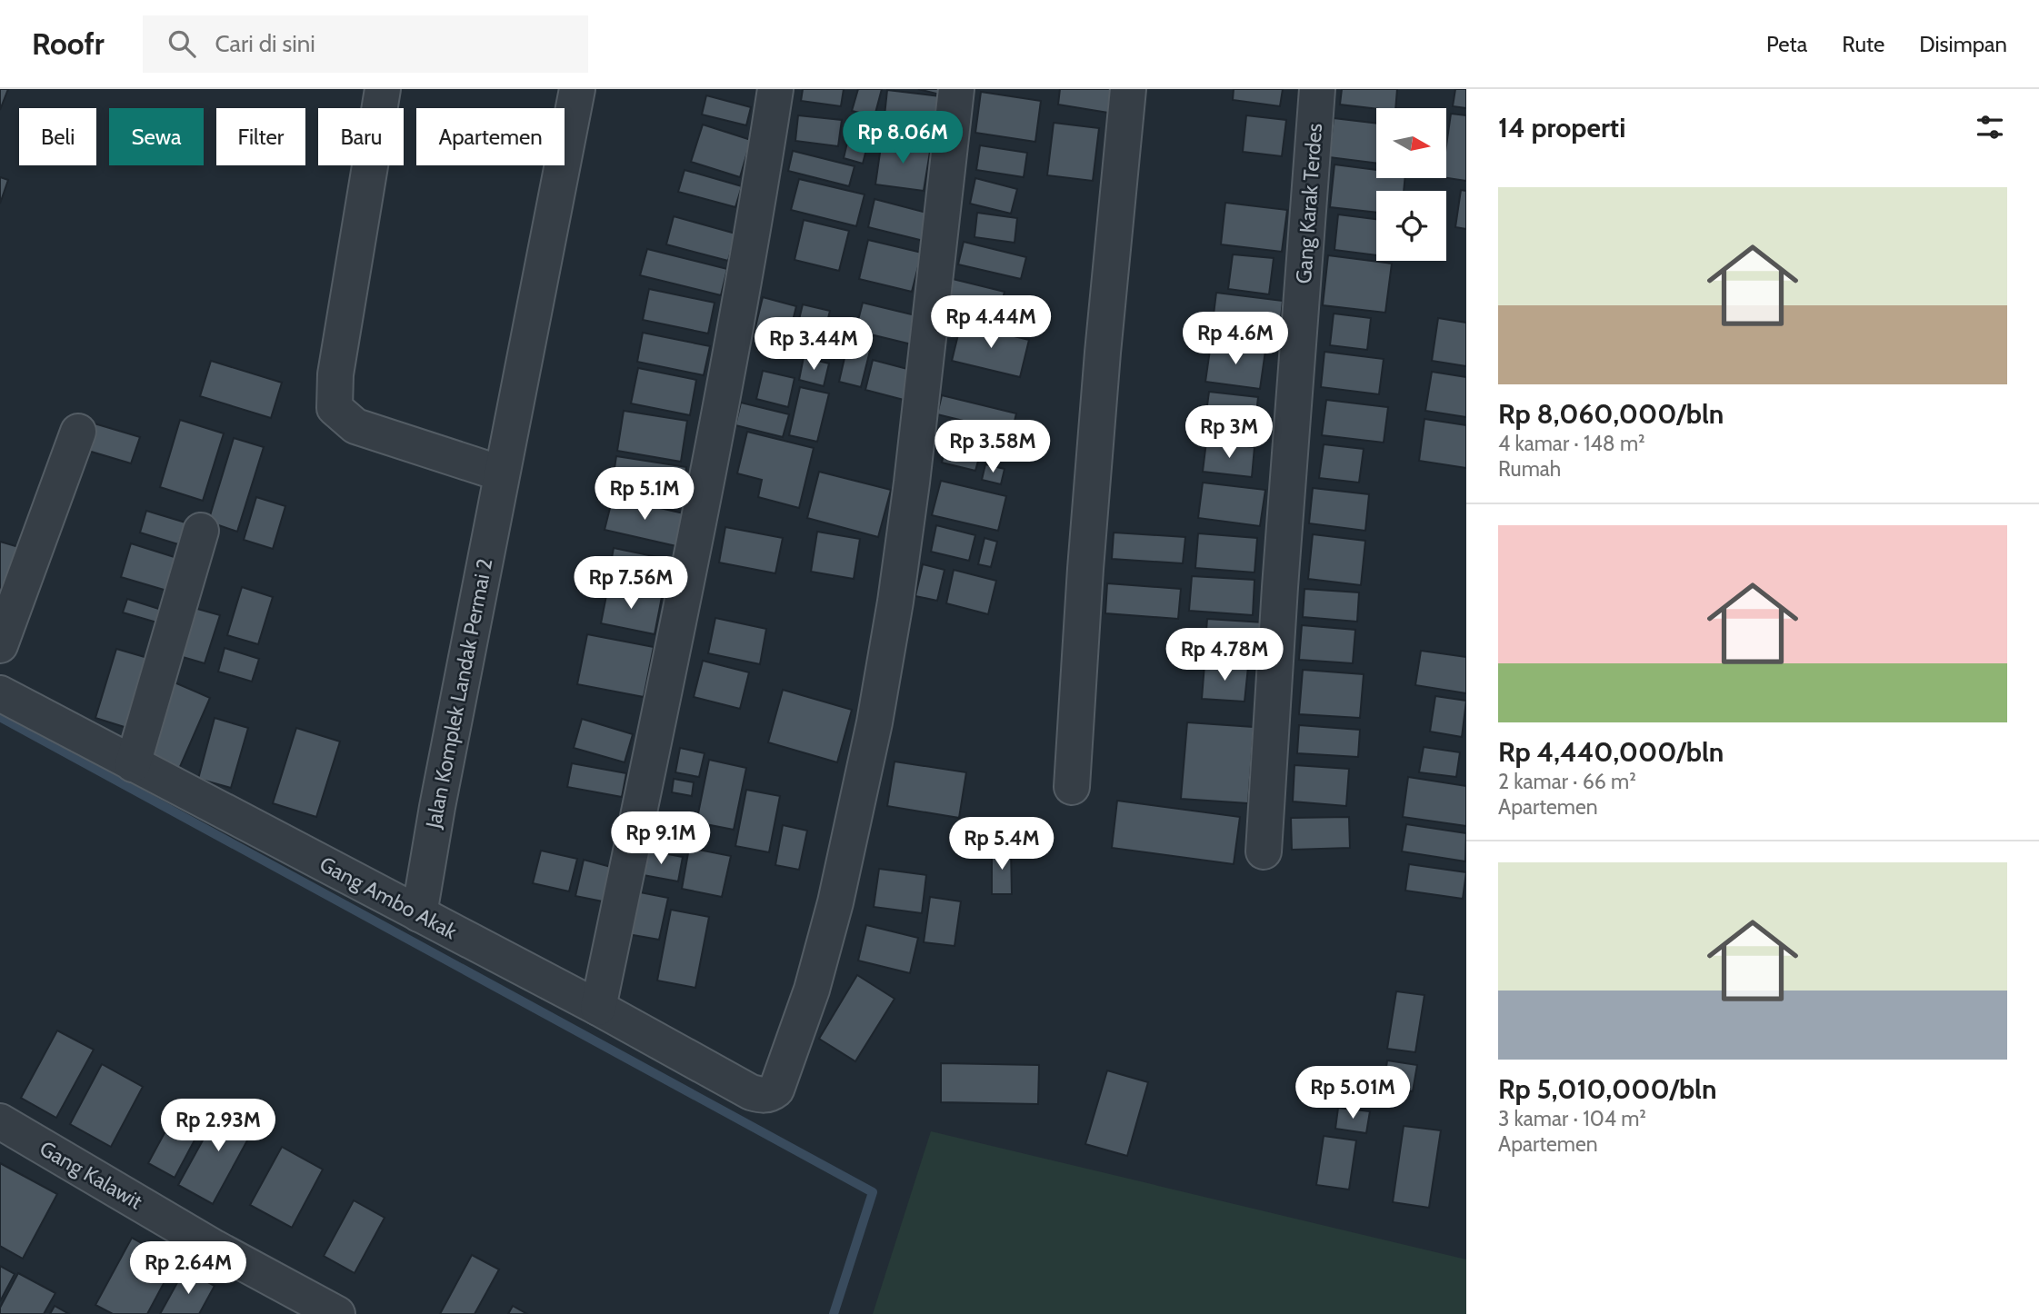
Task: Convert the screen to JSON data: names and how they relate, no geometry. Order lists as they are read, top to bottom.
{
  "streets": {
    "street": [
      "Gang Karak Terdes",
      "Jalan Komplek Landak Permai 2",
      "Gang Ambo Akak",
      "Gang Kalawit"
    ]
  },
  "crossings": [
    ["Jalan Komplek Landak Permai 2", "Gang Ambo Akak"]
  ],
  "north": "right",
  "page": {
    "header": "Roofr",
    "search": "Cari di sini",
    "nav": ["Peta", "Rute", "Disimpan"],
    "heading": "14 properti",
    "chip": [
      "Beli",
      "Sewa",
      "Filter",
      "Baru",
      "Apartemen"
    ],
    "price": [
      "Rp 8.06M",
      "Rp 4.44M",
      "Rp 4.6M",
      "Rp 3.44M",
      "Rp 3M",
      "Rp 3.58M",
      "Rp 5.1M",
      "Rp 7.56M",
      "Rp 4.78M",
      "Rp 9.1M",
      "Rp 5.4M",
      "Rp 5.01M",
      "Rp 2.93M",
      "Rp 2.64M"
    ],
    "list": [
      {
        "name": "Rp 8,060,000/bln",
        "note": "4 kamar · 148 m² · Rumah"
      },
      {
        "name": "Rp 4,440,000/bln",
        "note": "2 kamar · 66 m² · Apartemen"
      },
      {
        "name": "Rp 5,010,000/bln",
        "note": "3 kamar · 104 m² · Apartemen"
      }
    ]
  }
}
